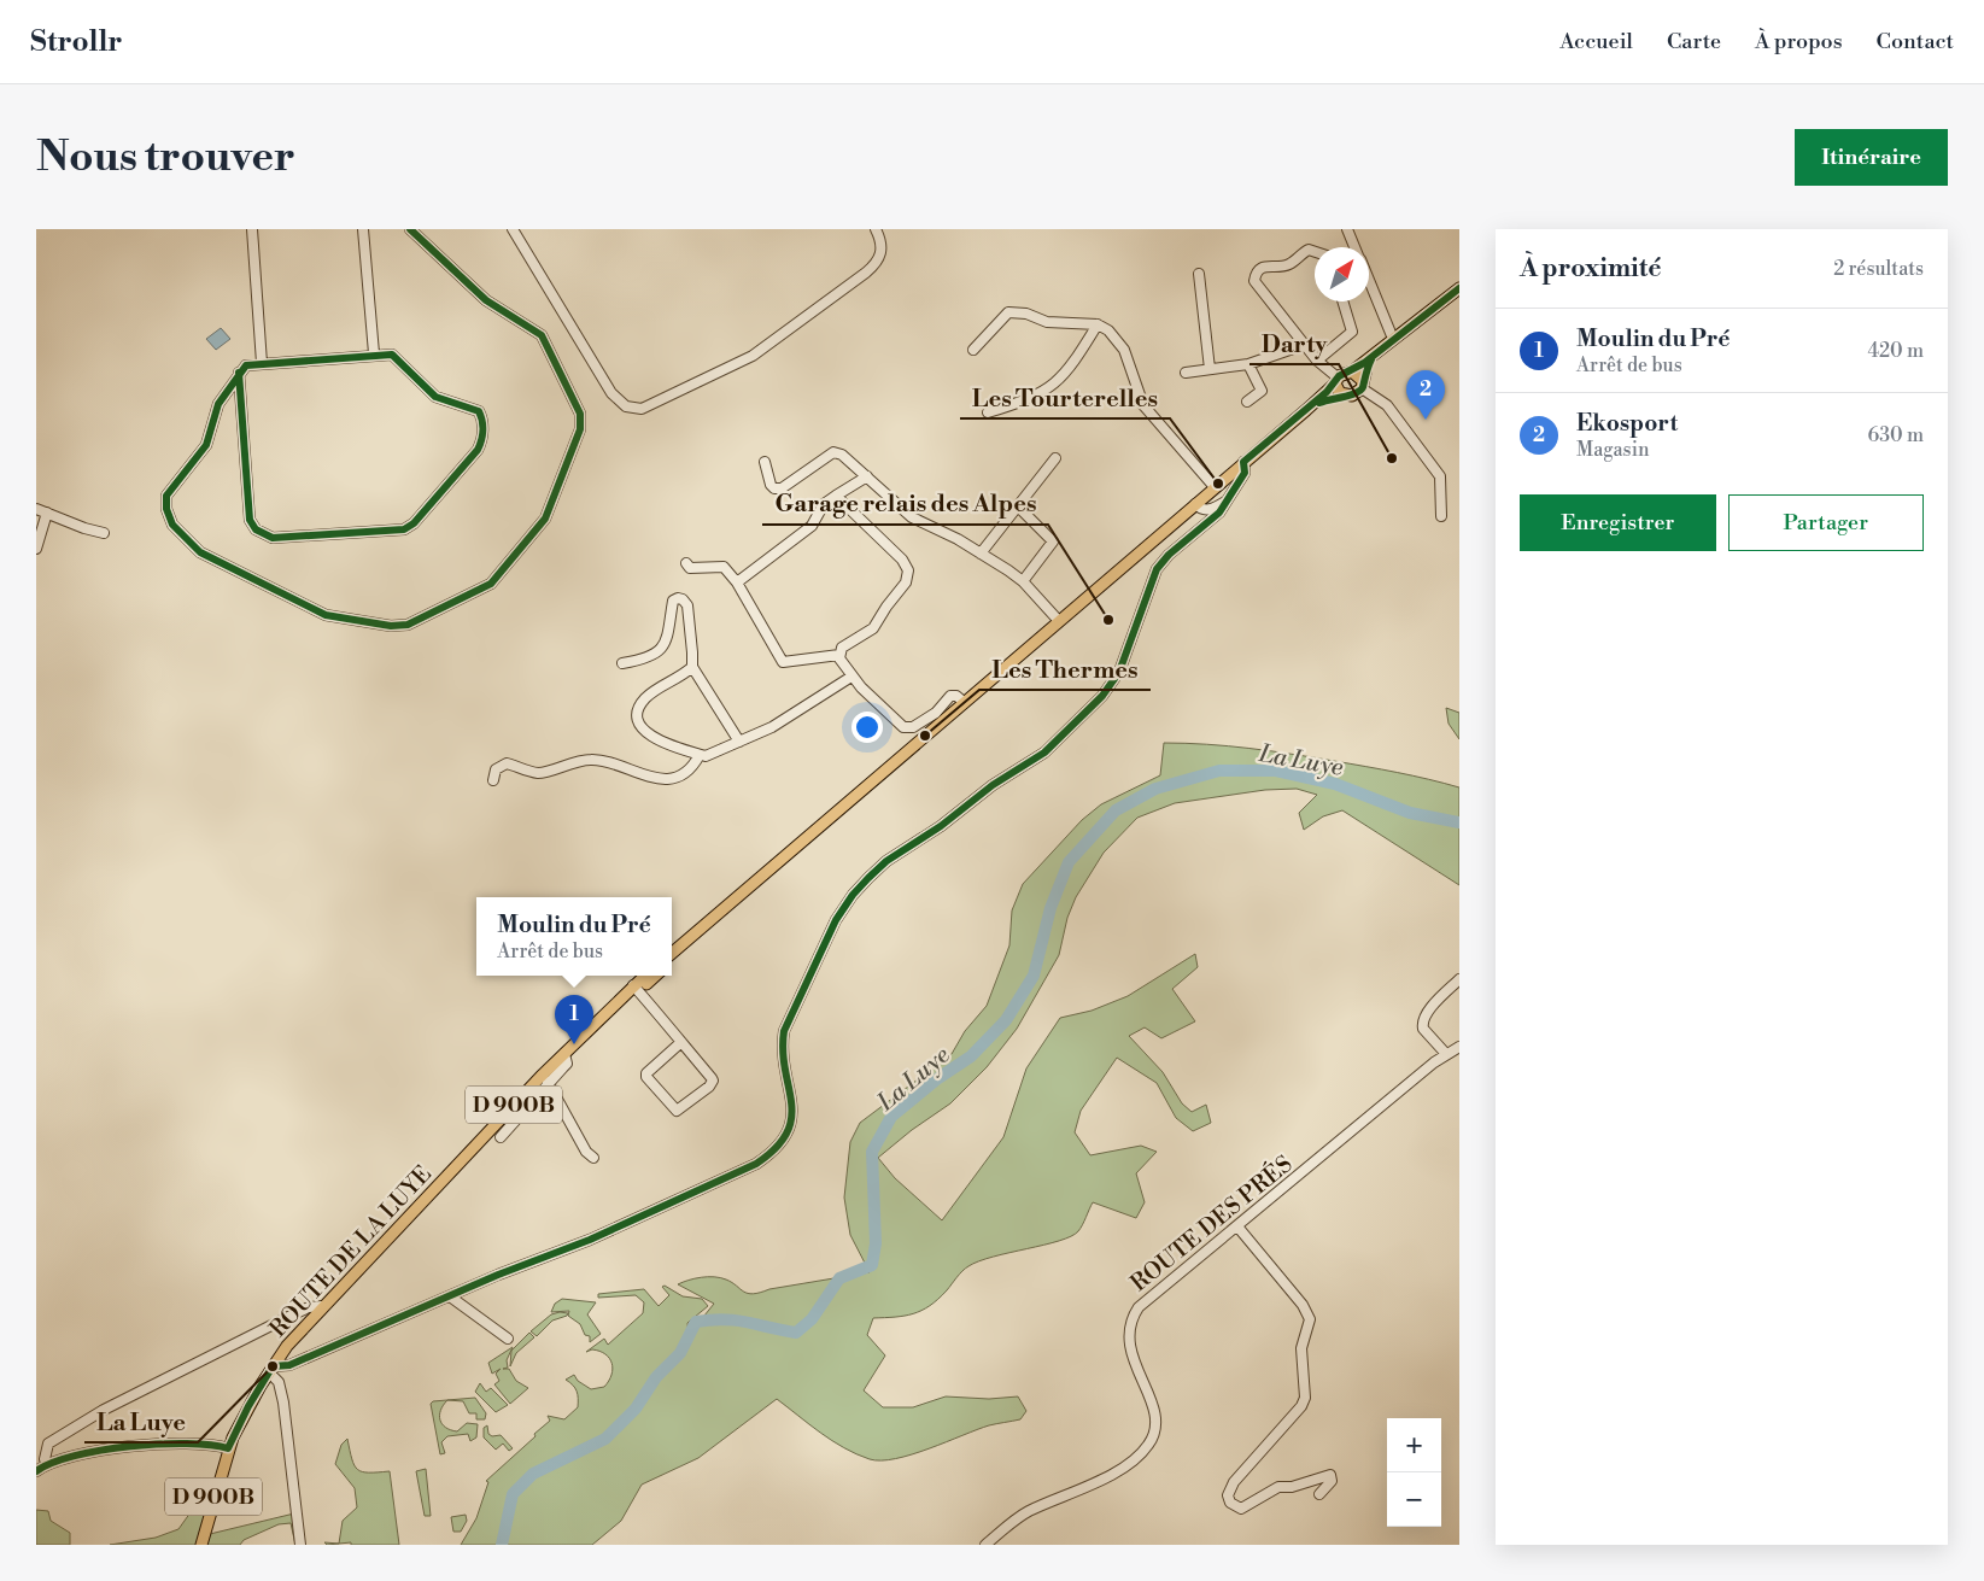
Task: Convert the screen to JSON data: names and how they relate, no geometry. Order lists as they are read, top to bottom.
{
  "streets": {
    "main road": ["D 900B", "ROUTE DE LA LUYE"],
    "street": ["ROUTE DES PRÉS"]
  },
  "water": ["La Luye"],
  "places": [
    "Darty",
    "Les Tourterelles",
    "Garage relais des Alpes",
    "Les Thermes",
    "La Luye"
  ],
  "north": "top right",
  "page": {
    "header": "Strollr",
    "nav": [
      "Accueil",
      "Carte",
      "À propos",
      "Contact"
    ],
    "buttons": [
      "Itinéraire",
      ["Enregistrer", "Partager"]
    ],
    "title": "Nous trouver",
    "heading": ["À proximité", "2 résultats"],
    "list": [
      {
        "mark": "1",
        "name": "Moulin du Pré",
        "note": "Arrêt de bus",
        "value": "420 m"
      },
      {
        "mark": "2",
        "name": "Ekosport",
        "note": "Magasin",
        "value": "630 m"
      }
    ],
    "pins": ["2", "1"],
    "popup": ["Moulin du Pré", "Arrêt de bus"],
    "map_buttons": ["+", "−"]
  }
}
